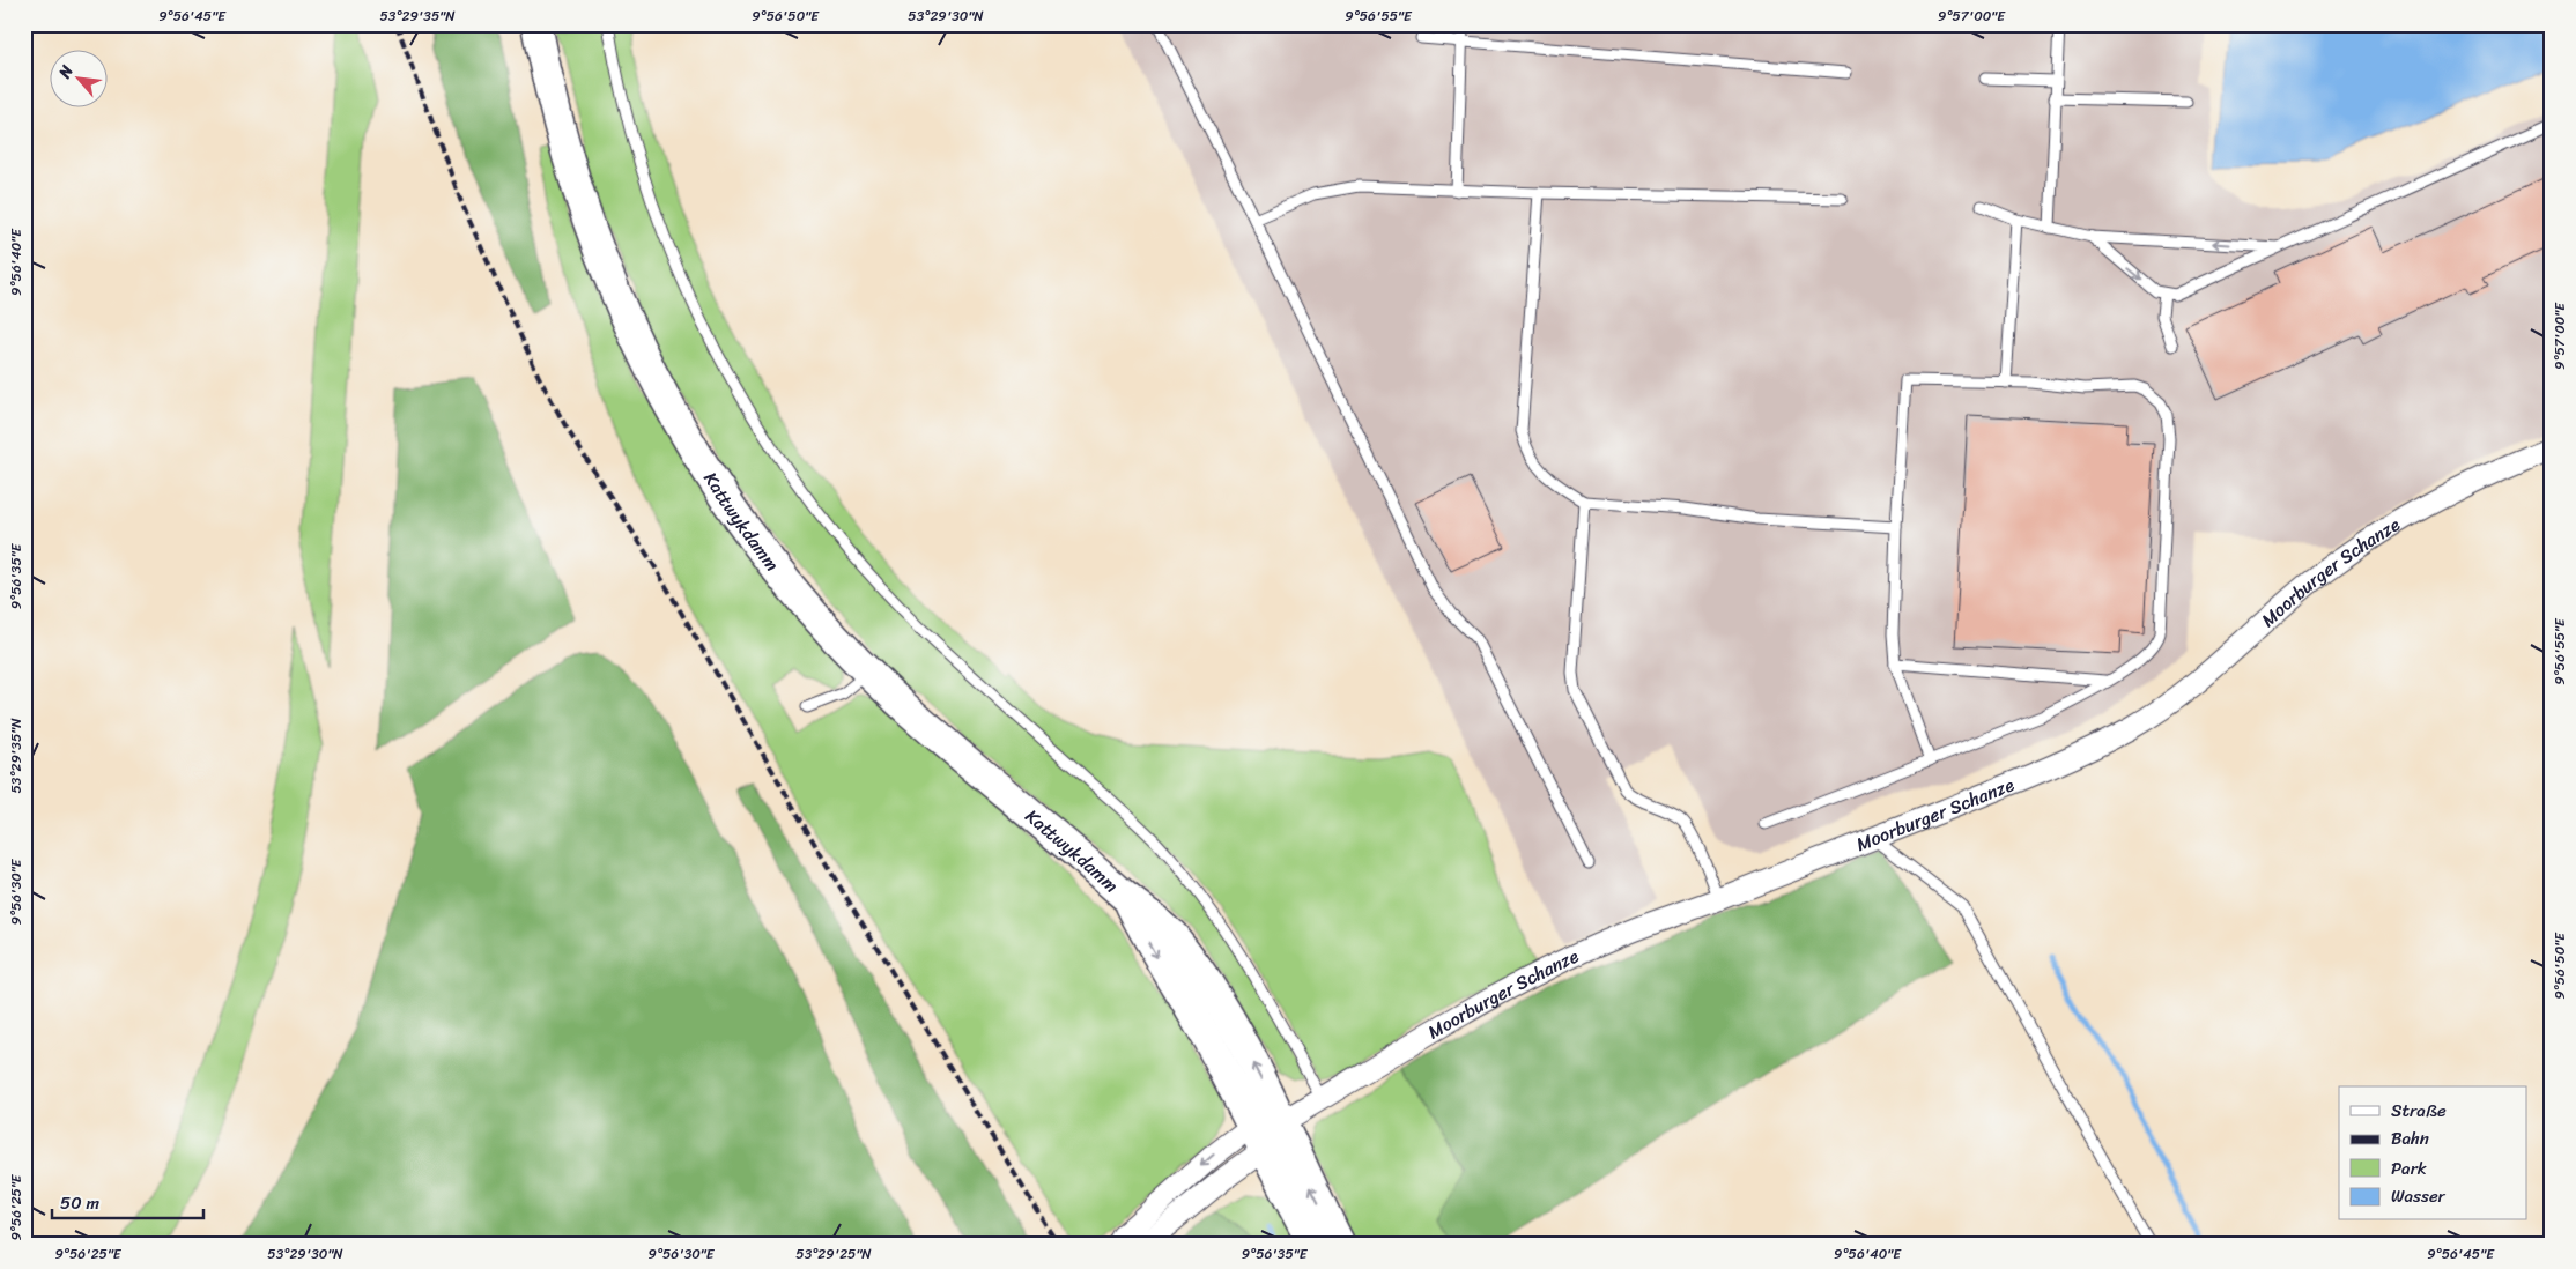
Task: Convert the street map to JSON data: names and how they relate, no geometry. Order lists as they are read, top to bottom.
{
  "streets": {
    "main road": ["Kattwykdamm"],
    "street": ["Moorburger Schanze"]
  },
  "crossings": [
    ["Kattwykdamm", "Moorburger Schanze"]
  ],
  "legend": [
    "Straße",
    "Bahn",
    "Park",
    "Wasser"
  ],
  "scale_bar": "50 m",
  "north": "top left",
  "coordinates": [
    "9°56'45\"E",
    "53°29'35\"N",
    "9°56'50\"E",
    "53°29'30\"N",
    "9°56'55\"E",
    "9°57'00\"E",
    "9°56'40\"E",
    "9°56'35\"E",
    "9°56'30\"E",
    "9°56'25\"E",
    "53°29'25\"N"
  ]
}
